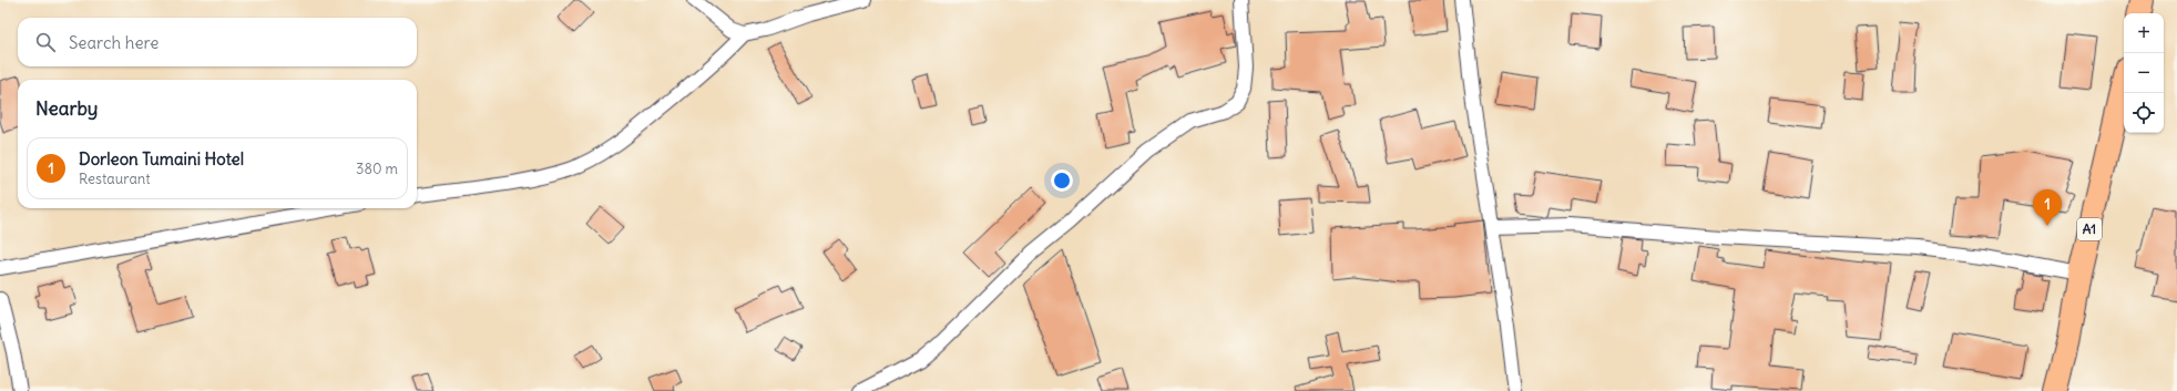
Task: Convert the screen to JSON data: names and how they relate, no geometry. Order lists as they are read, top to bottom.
{
  "streets": {
    "highway": ["A1"]
  },
  "page": {
    "map_buttons": ["+", "−"],
    "search": "Search here",
    "heading": "Nearby",
    "list": [
      {
        "mark": "1",
        "name": "Dorleon Tumaini Hotel",
        "note": "Restaurant",
        "value": "380 m"
      }
    ],
    "pins": "1"
  }
}
